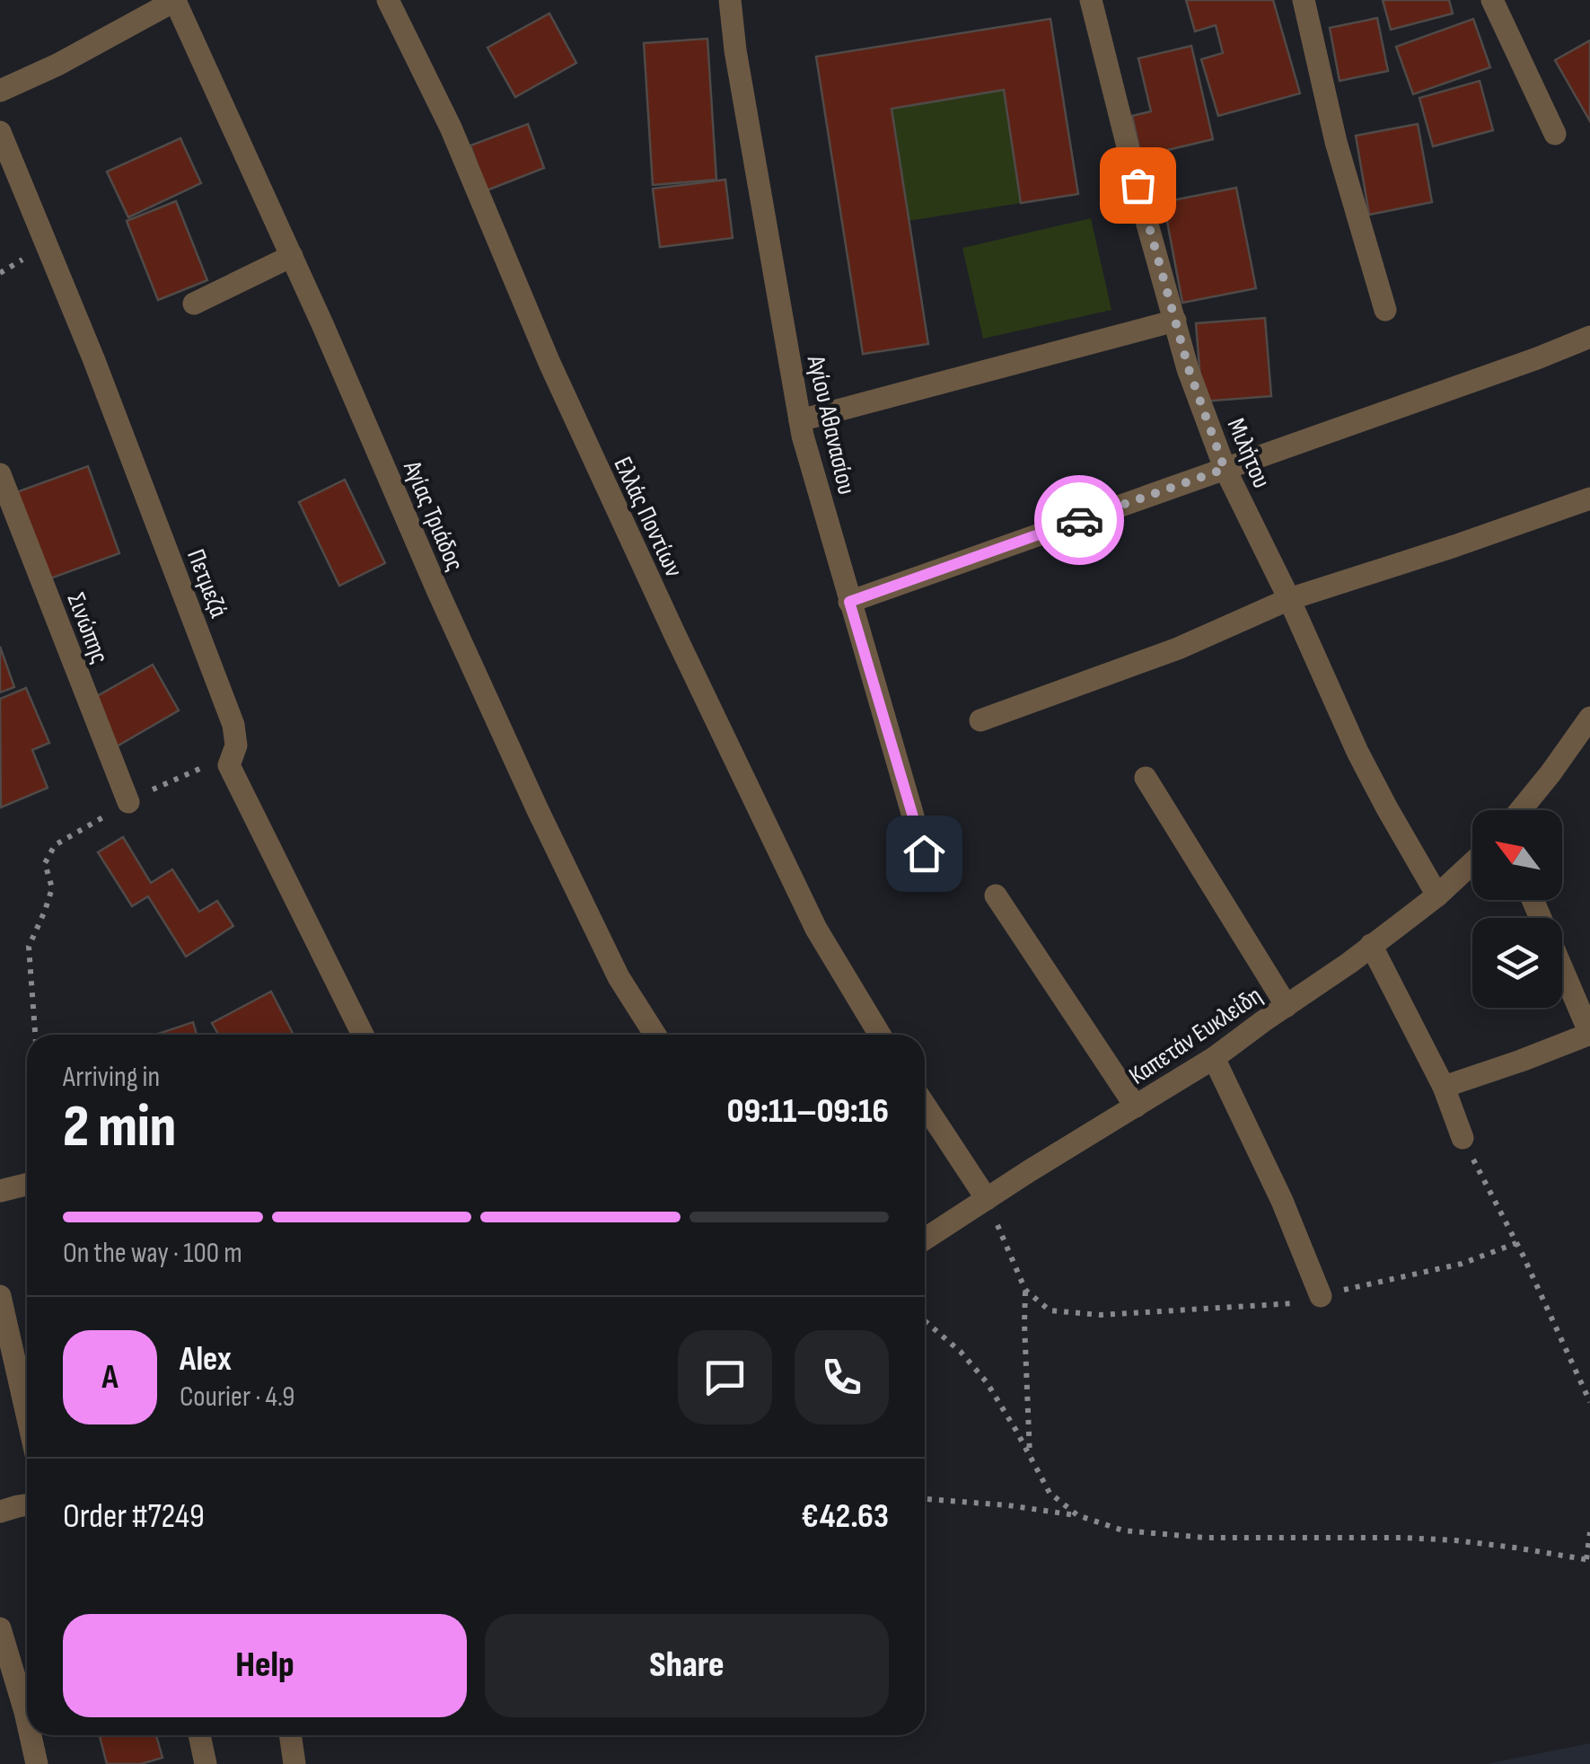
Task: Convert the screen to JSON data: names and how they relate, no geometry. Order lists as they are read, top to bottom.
{
  "streets": {
    "street": [
      "Αγίου Αθανασίου",
      "Μιλήτου",
      "Αγίας Τριάδος",
      "Ελλάς Ποντίων",
      "Πετμεζά",
      "Σινώπης",
      "Καπετάν Ευκλείδη"
    ]
  },
  "crossings": [
    ["Μιλήτου", "Καπετάν Ευκλείδη"]
  ],
  "north": "top left",
  "page": {
    "heading": ["2 min", "Arriving in", "09:11–09:16"],
    "panel": [
      "Alex",
      "Courier · 4.9",
      "Order #7249",
      "€42.63"
    ],
    "bar": "On the way · 100 m",
    "round": "A",
    "buttons": ["Help", "Share"]
  }
}
